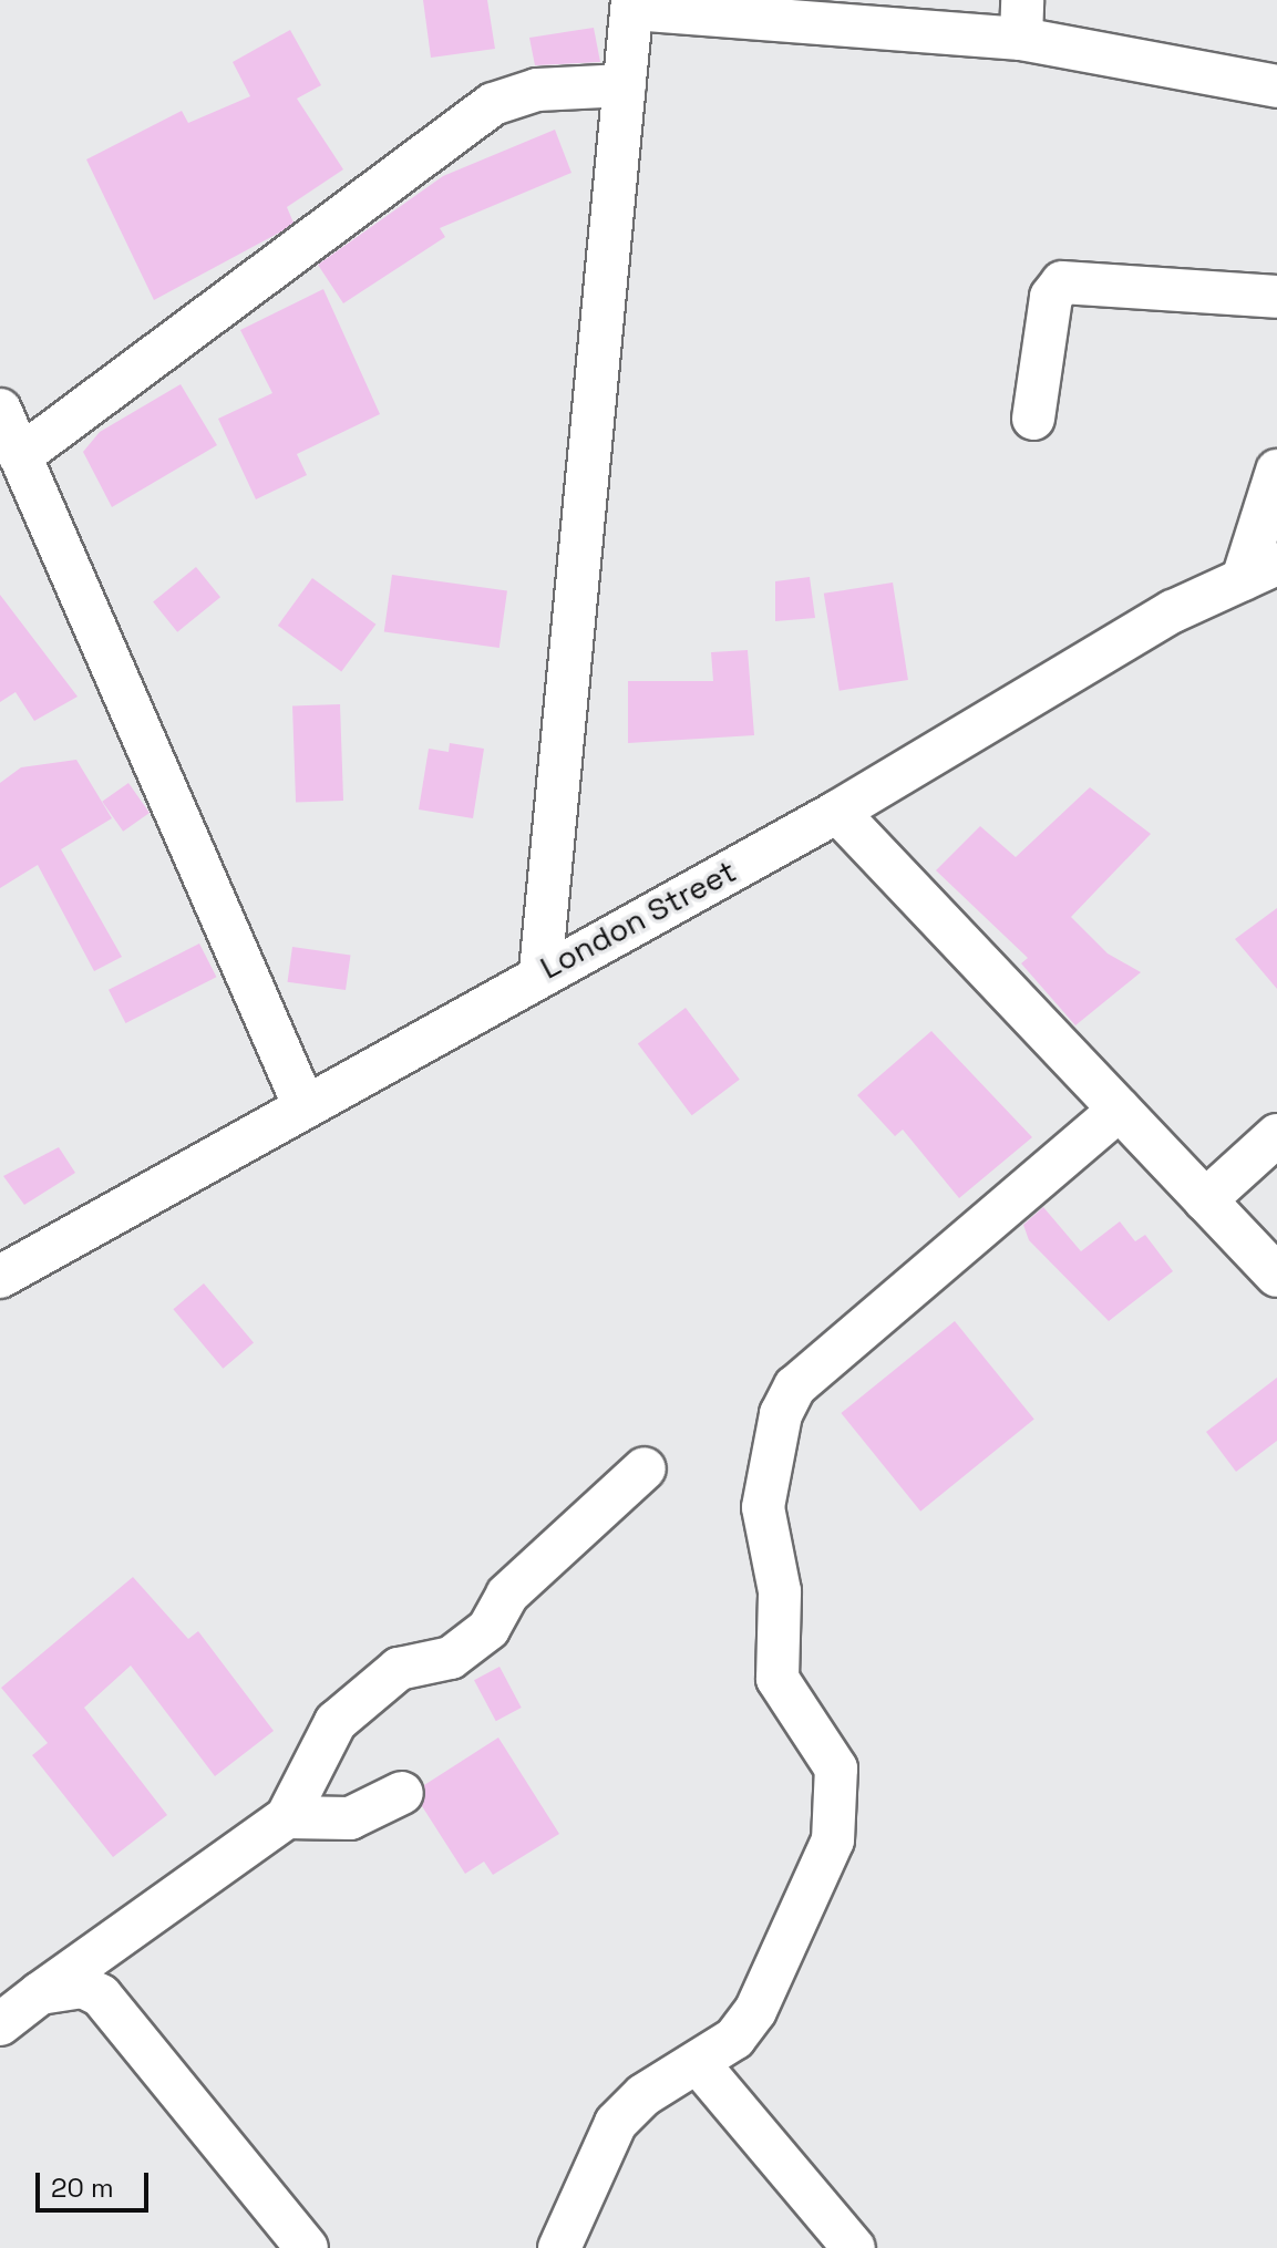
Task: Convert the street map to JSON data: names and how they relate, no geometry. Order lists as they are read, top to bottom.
{
  "streets": {
    "street": ["London Street"]
  },
  "scale_bar": "20 m"
}
